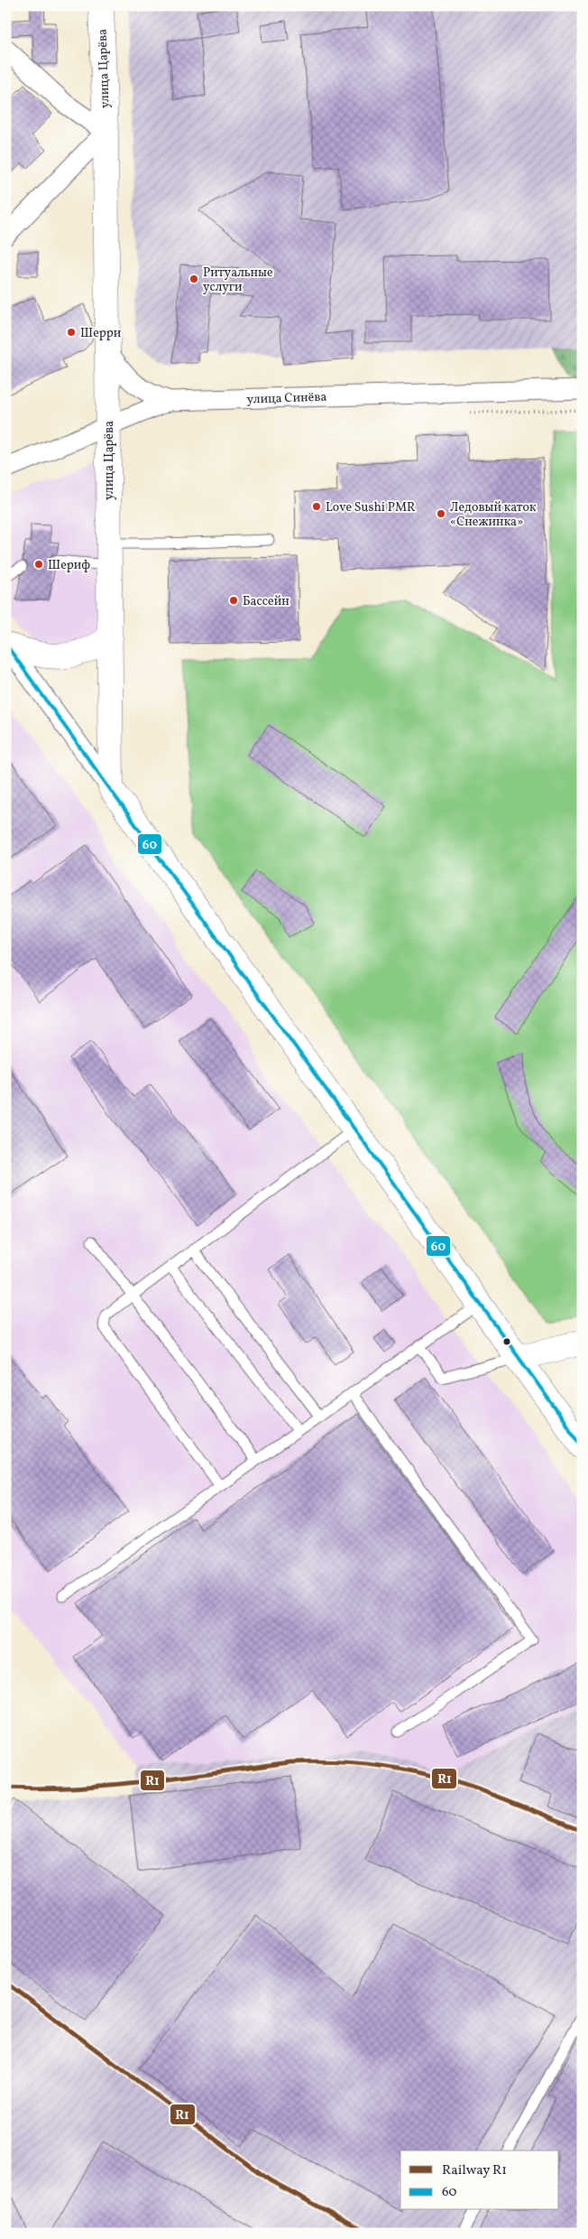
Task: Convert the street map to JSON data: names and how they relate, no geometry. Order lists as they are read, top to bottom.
{
  "streets": {
    "main road": ["улица Царёва"],
    "street": ["улица Синёва"]
  },
  "crossings": [
    ["улица Царёва", "улица Синёва"]
  ],
  "places": [
    "Ритуальные услуги",
    "Шерри",
    "Love Sushi PMR",
    "Ледовый каток «Снежинка»",
    "Шериф",
    "Бассейн"
  ],
  "lines": ["transit line 60", "rail line R1"],
  "legend": ["Railway R1", "60"]
}
